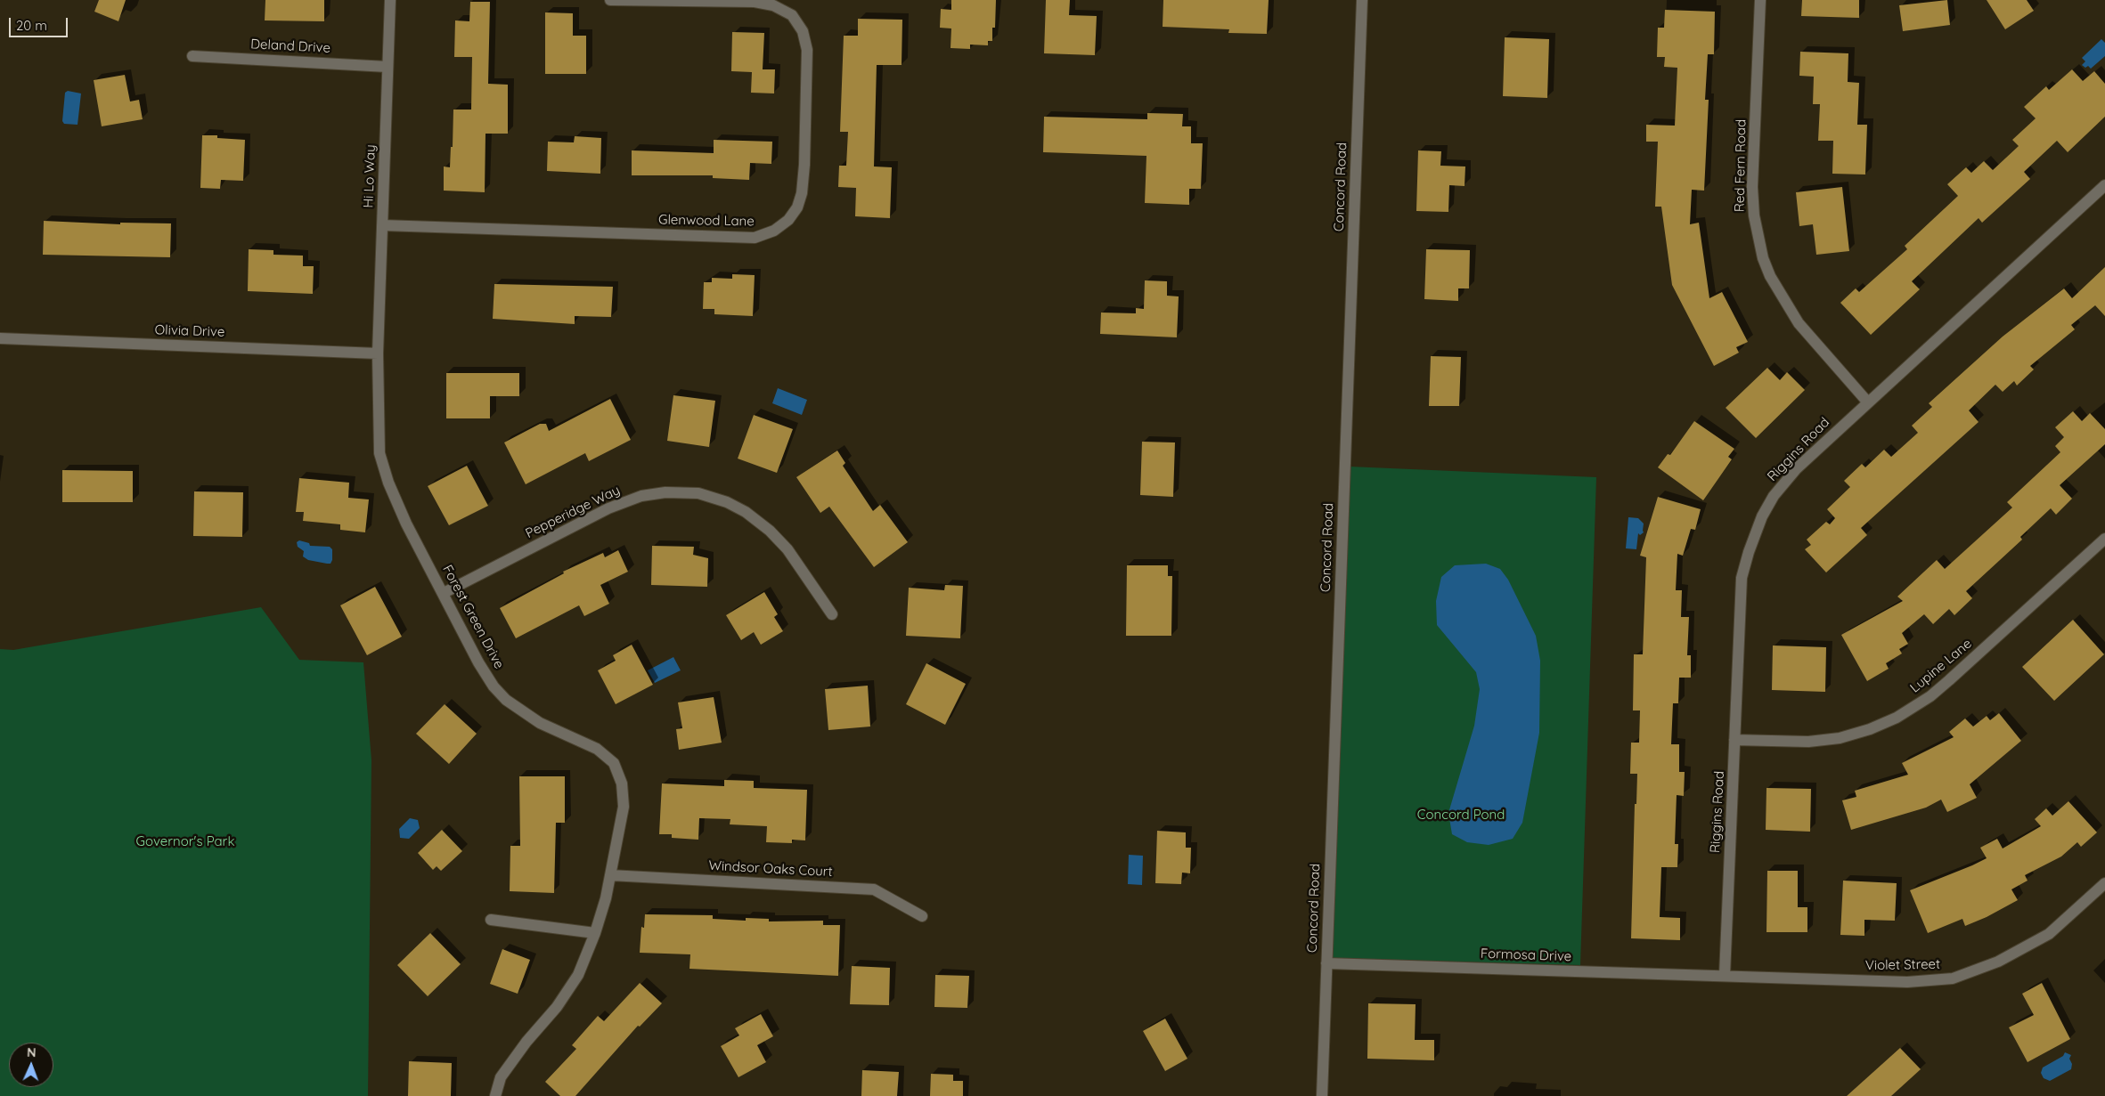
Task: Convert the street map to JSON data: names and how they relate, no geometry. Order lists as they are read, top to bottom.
{
  "streets": {
    "street": [
      "Deland Drive",
      "Red Fern Road",
      "Hi Lo Way",
      "Concord Road",
      "Glenwood Lane",
      "Olivia Drive",
      "Riggins Road",
      "Pepperidge Way",
      "Forest Green Drive",
      "Lupine Lane",
      "Windsor Oaks Court",
      "Formosa Drive",
      "Violet Street"
    ]
  },
  "crossings": [
    ["Deland Drive", "Hi Lo Way"],
    ["Red Fern Road", "Riggins Road"],
    ["Hi Lo Way", "Glenwood Lane"],
    ["Hi Lo Way", "Olivia Drive"],
    ["Hi Lo Way", "Forest Green Drive"],
    ["Concord Road", "Formosa Drive"],
    ["Olivia Drive", "Forest Green Drive"],
    ["Riggins Road", "Lupine Lane"],
    ["Riggins Road", "Formosa Drive"],
    ["Riggins Road", "Violet Street"],
    ["Pepperidge Way", "Forest Green Drive"],
    ["Forest Green Drive", "Windsor Oaks Court"],
    ["Formosa Drive", "Violet Street"]
  ],
  "parks": ["Concord Pond", "Governor's Park"],
  "scale_bar": "20 m",
  "north": "top"
}
